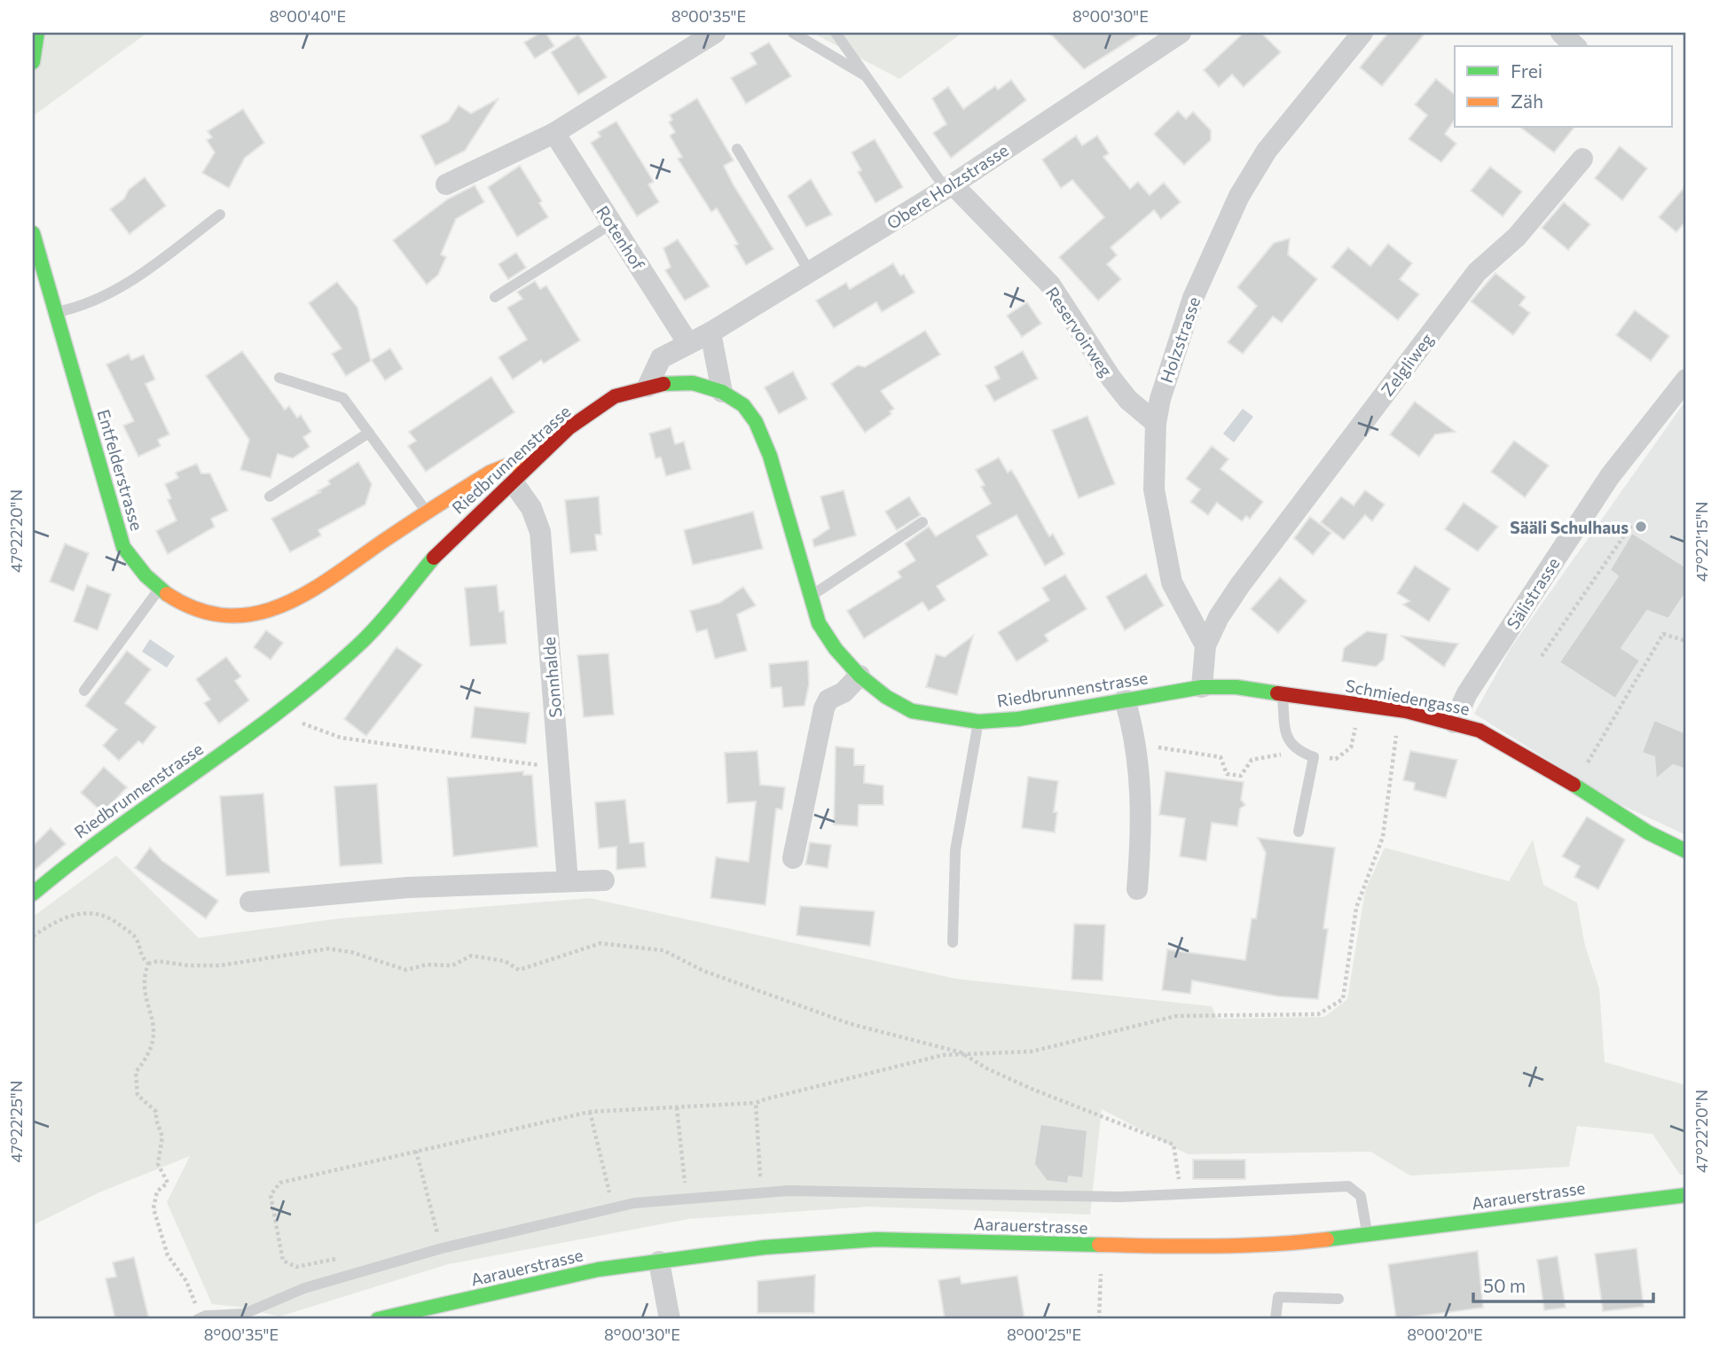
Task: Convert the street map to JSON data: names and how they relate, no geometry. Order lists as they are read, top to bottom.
{
  "streets": {
    "street": [
      "Obere Holzstrasse",
      "Rotenhof",
      "Reservoirweg",
      "Holzstrasse",
      "Zelgliweg",
      "Riedbrunnenstrasse",
      "Entfelderstrasse",
      "Sälistrasse",
      "Sonnhalde",
      "Schmiedengasse",
      "Aarauerstrasse"
    ]
  },
  "crossings": [
    ["Obere Holzstrasse", "Rotenhof"],
    ["Obere Holzstrasse", "Reservoirweg"],
    ["Obere Holzstrasse", "Riedbrunnenstrasse"],
    ["Reservoirweg", "Holzstrasse"],
    ["Holzstrasse", "Zelgliweg"],
    ["Riedbrunnenstrasse", "Entfelderstrasse"],
    ["Riedbrunnenstrasse", "Sonnhalde"],
    ["Riedbrunnenstrasse", "Schmiedengasse"],
    ["Entfelderstrasse", "Sonnhalde"],
    ["Sälistrasse", "Schmiedengasse"]
  ],
  "places": ["Sääli Schulhaus"],
  "legend": ["Frei", "Zäh"],
  "scale_bar": "50 m",
  "coordinates": [
    "8°00'40\"E",
    "8°00'35\"E",
    "8°00'30\"E",
    "47°22'20\"N",
    "47°22'15\"N",
    "47°22'25\"N",
    "8°00'25\"E",
    "8°00'20\"E"
  ]
}
